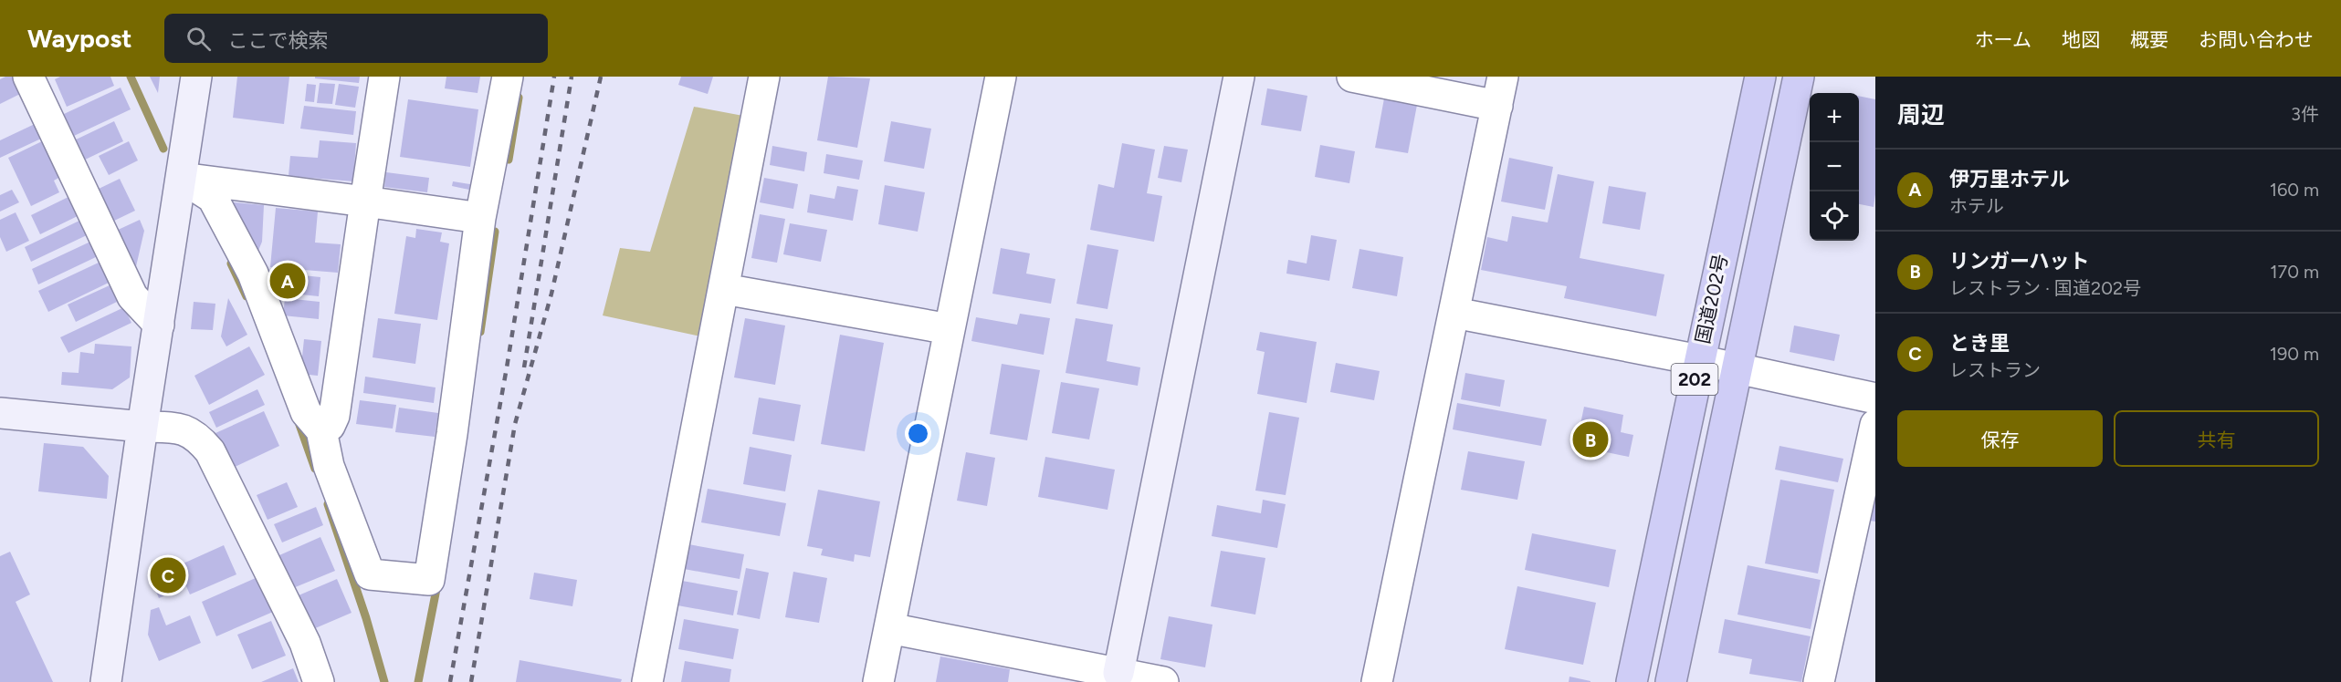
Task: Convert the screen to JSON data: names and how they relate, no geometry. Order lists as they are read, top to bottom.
{
  "streets": {
    "highway": ["国道202号", "202"]
  },
  "page": {
    "header": "Waypost",
    "search": "ここで検索",
    "nav": [
      "ホーム",
      "地図",
      "概要",
      "お問い合わせ"
    ],
    "heading": ["周辺", "3件"],
    "map_buttons": ["+", "−"],
    "list": [
      {
        "mark": "A",
        "name": "伊万里ホテル",
        "note": "ホテル",
        "value": "160 m"
      },
      {
        "mark": "B",
        "name": "リンガーハット",
        "note": "レストラン · 国道202号",
        "value": "170 m"
      },
      {
        "mark": "C",
        "name": "とき里",
        "note": "レストラン",
        "value": "190 m"
      }
    ],
    "pins": ["A", "B", "C"],
    "buttons": ["保存", "共有"]
  }
}
